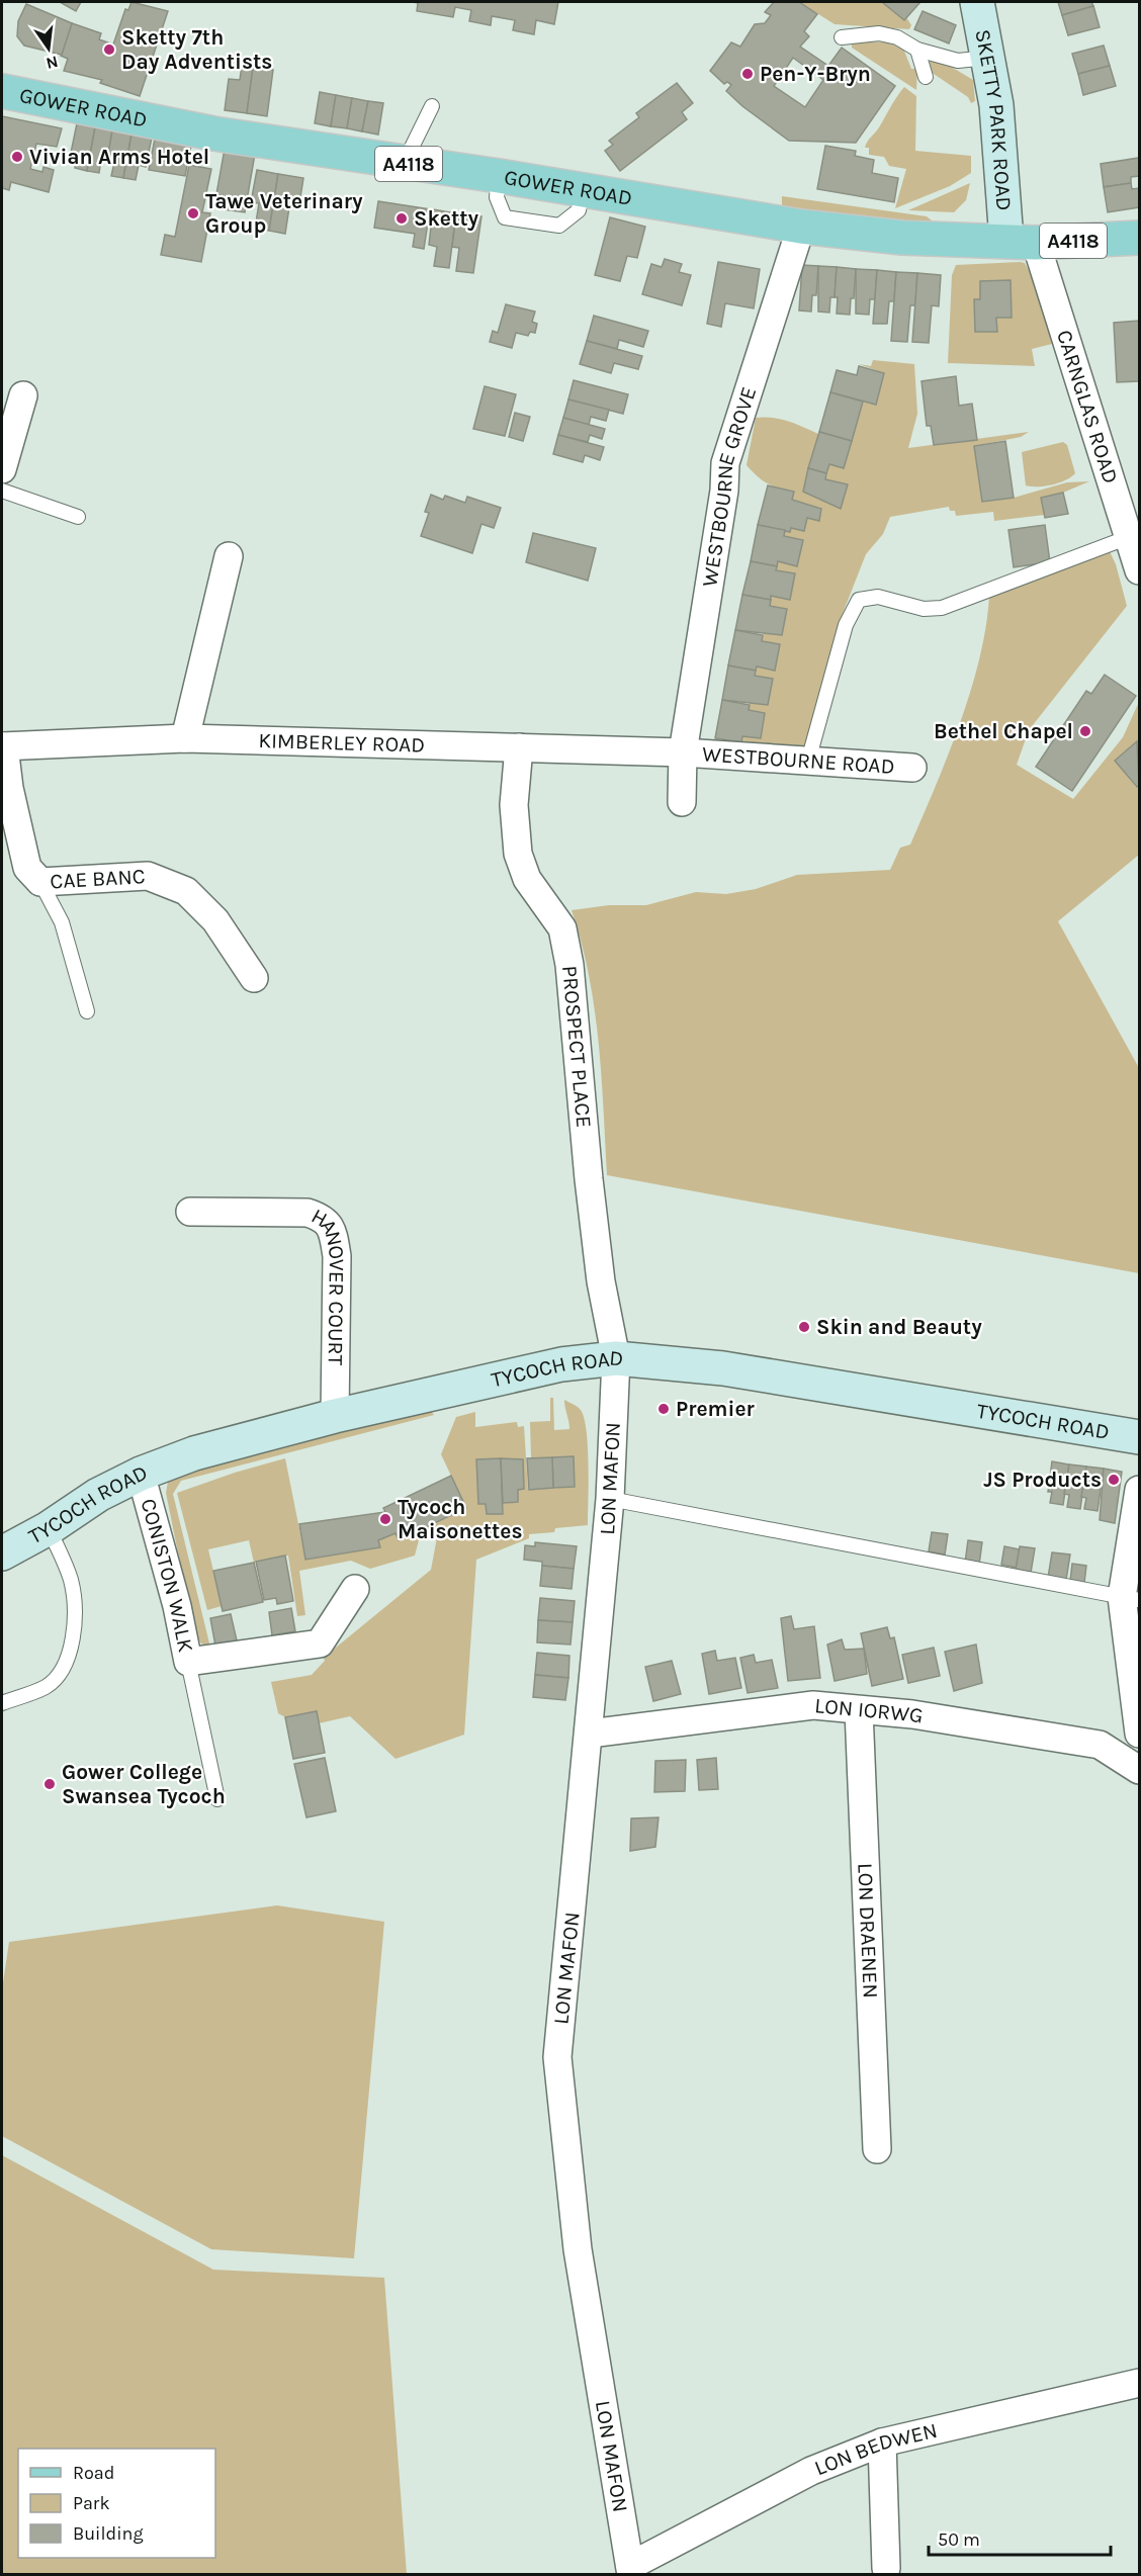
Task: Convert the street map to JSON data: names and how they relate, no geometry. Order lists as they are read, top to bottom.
{
  "streets": {
    "main road": ["GOWER ROAD", "A4118"],
    "street": [
      "SKETTY PARK ROAD",
      "CARNGLAS ROAD",
      "WESTBOURNE GROVE",
      "KIMBERLEY ROAD",
      "WESTBOURNE ROAD",
      "CAE BANC",
      "PROSPECT PLACE",
      "HANOVER COURT",
      "TYCOCH ROAD",
      "LON MAFON",
      "CONISTON WALK",
      "LON IORWG",
      "LON DRAENEN",
      "LON BEDWEN"
    ]
  },
  "crossings": [
    ["GOWER ROAD", "SKETTY PARK ROAD"],
    ["GOWER ROAD", "CARNGLAS ROAD"],
    ["GOWER ROAD", "WESTBOURNE GROVE"],
    ["SKETTY PARK ROAD", "CARNGLAS ROAD"],
    ["WESTBOURNE GROVE", "KIMBERLEY ROAD"],
    ["WESTBOURNE GROVE", "WESTBOURNE ROAD"],
    ["KIMBERLEY ROAD", "WESTBOURNE ROAD"],
    ["KIMBERLEY ROAD", "CAE BANC"],
    ["KIMBERLEY ROAD", "PROSPECT PLACE"],
    ["PROSPECT PLACE", "TYCOCH ROAD"],
    ["PROSPECT PLACE", "LON MAFON"],
    ["HANOVER COURT", "TYCOCH ROAD"],
    ["TYCOCH ROAD", "LON MAFON"],
    ["TYCOCH ROAD", "CONISTON WALK"],
    ["LON MAFON", "LON IORWG"],
    ["LON MAFON", "LON BEDWEN"],
    ["LON IORWG", "LON DRAENEN"]
  ],
  "places": [
    "Sketty 7th Day Adventists",
    "Pen-Y-Bryn",
    "Vivian Arms Hotel",
    "Tawe Veterinary Group",
    "Sketty",
    "Bethel Chapel",
    "Skin and Beauty",
    "Premier",
    "JS Products",
    "Tycoch Maisonettes",
    "Gower College Swansea Tycoch"
  ],
  "legend": ["Road", "Park", "Building"],
  "scale_bar": "50 m",
  "north": "bottom"
}
